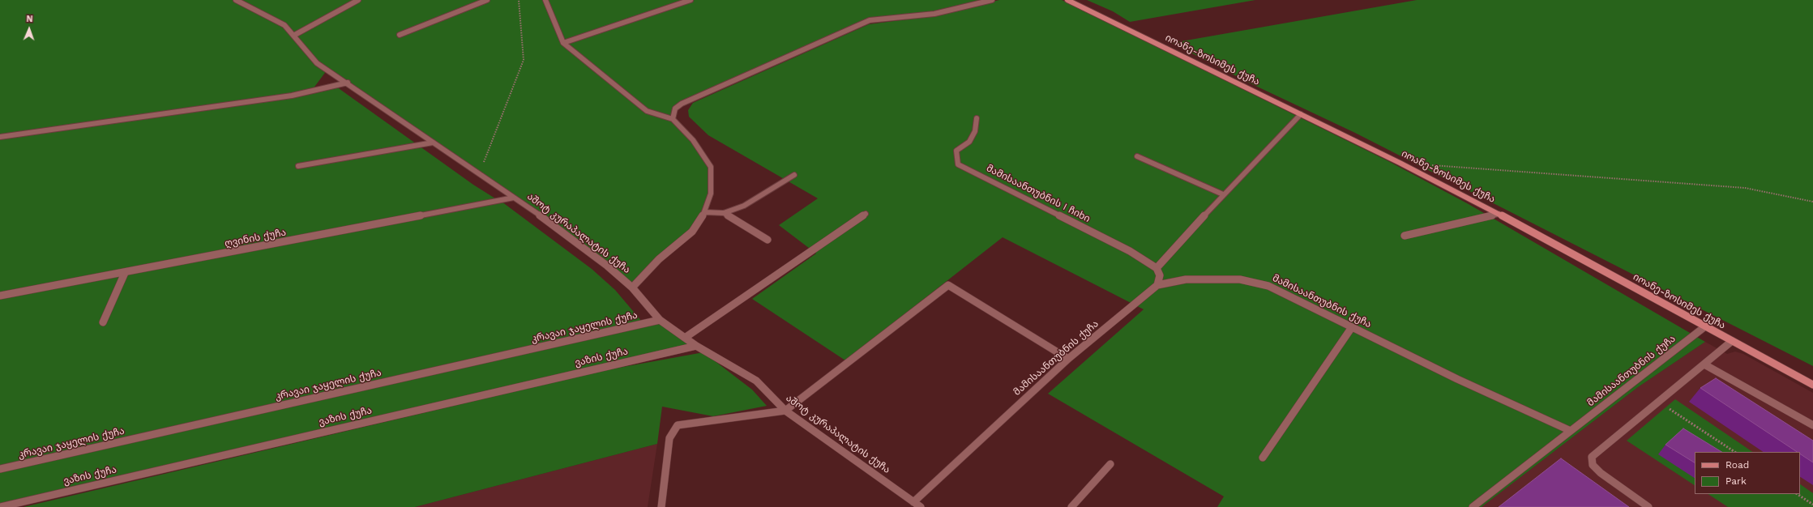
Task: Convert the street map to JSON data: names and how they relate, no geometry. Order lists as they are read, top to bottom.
{
  "streets": {
    "street": [
      "იოანე-ზოსიმეს ქუჩა",
      "მამისაანთუბნის I ჩიხი",
      "აშოტ კურაპალატის ქუჩა",
      "ღვინის ქუჩა",
      "მამისაანთუბნის ქუჩა",
      "კრავაი ჯაყელის ქუჩა",
      "ვაზის ქუჩა"
    ]
  },
  "crossings": [
    ["იოანე-ზოსიმეს ქუჩა", "მამისაანთუბნის ქუჩა"],
    ["აშოტ კურაპალატის ქუჩა", "ღვინის ქუჩა"],
    ["აშოტ კურაპალატის ქუჩა", "მამისაანთუბნის ქუჩა"],
    ["აშოტ კურაპალატის ქუჩა", "კრავაი ჯაყელის ქუჩა"],
    ["აშოტ კურაპალატის ქუჩა", "ვაზის ქუჩა"]
  ],
  "legend": ["Road", "Park"],
  "north": "top"
}
